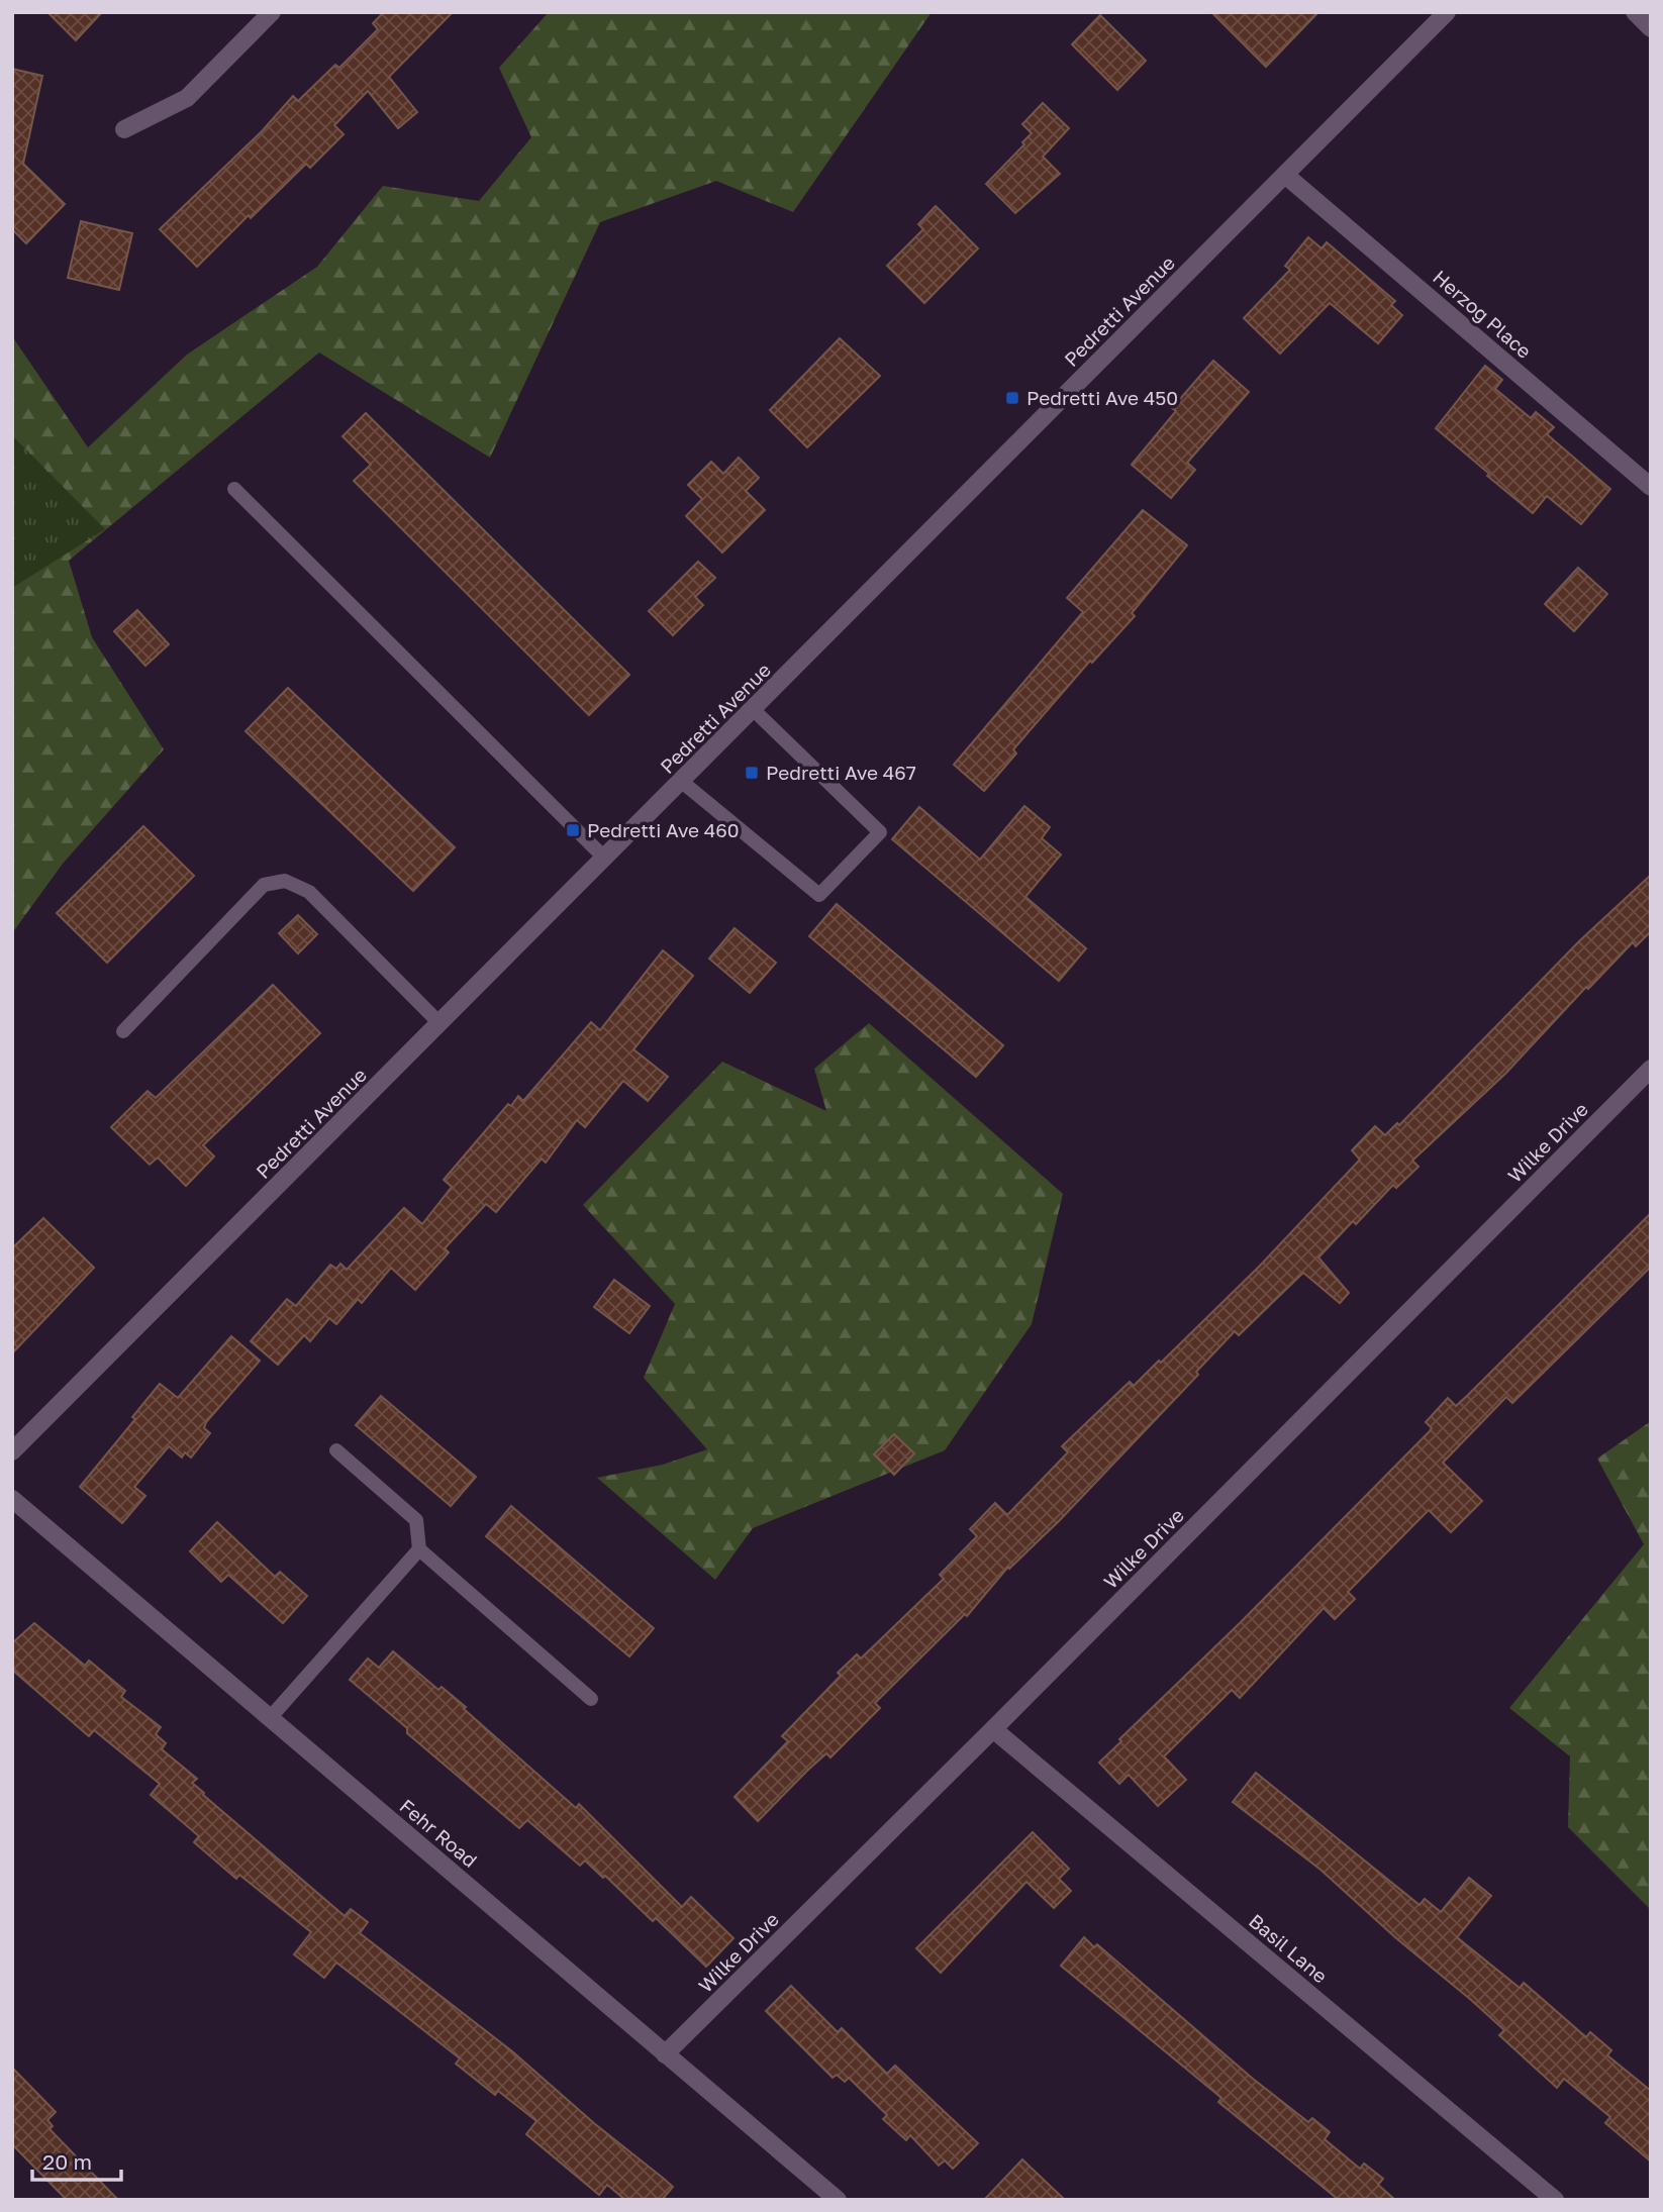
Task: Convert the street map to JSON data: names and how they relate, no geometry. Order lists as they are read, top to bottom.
{
  "streets": {
    "street": [
      "Pedretti Avenue",
      "Herzog Place",
      "Wilke Drive",
      "Fehr Road",
      "Basil Lane"
    ]
  },
  "crossings": [
    ["Pedretti Avenue", "Herzog Place"],
    ["Wilke Drive", "Fehr Road"],
    ["Wilke Drive", "Basil Lane"]
  ],
  "places": {
    "transit": ["Pedretti Ave 450", "Pedretti Ave 467", "Pedretti Ave 460"]
  },
  "scale_bar": "20 m"
}
